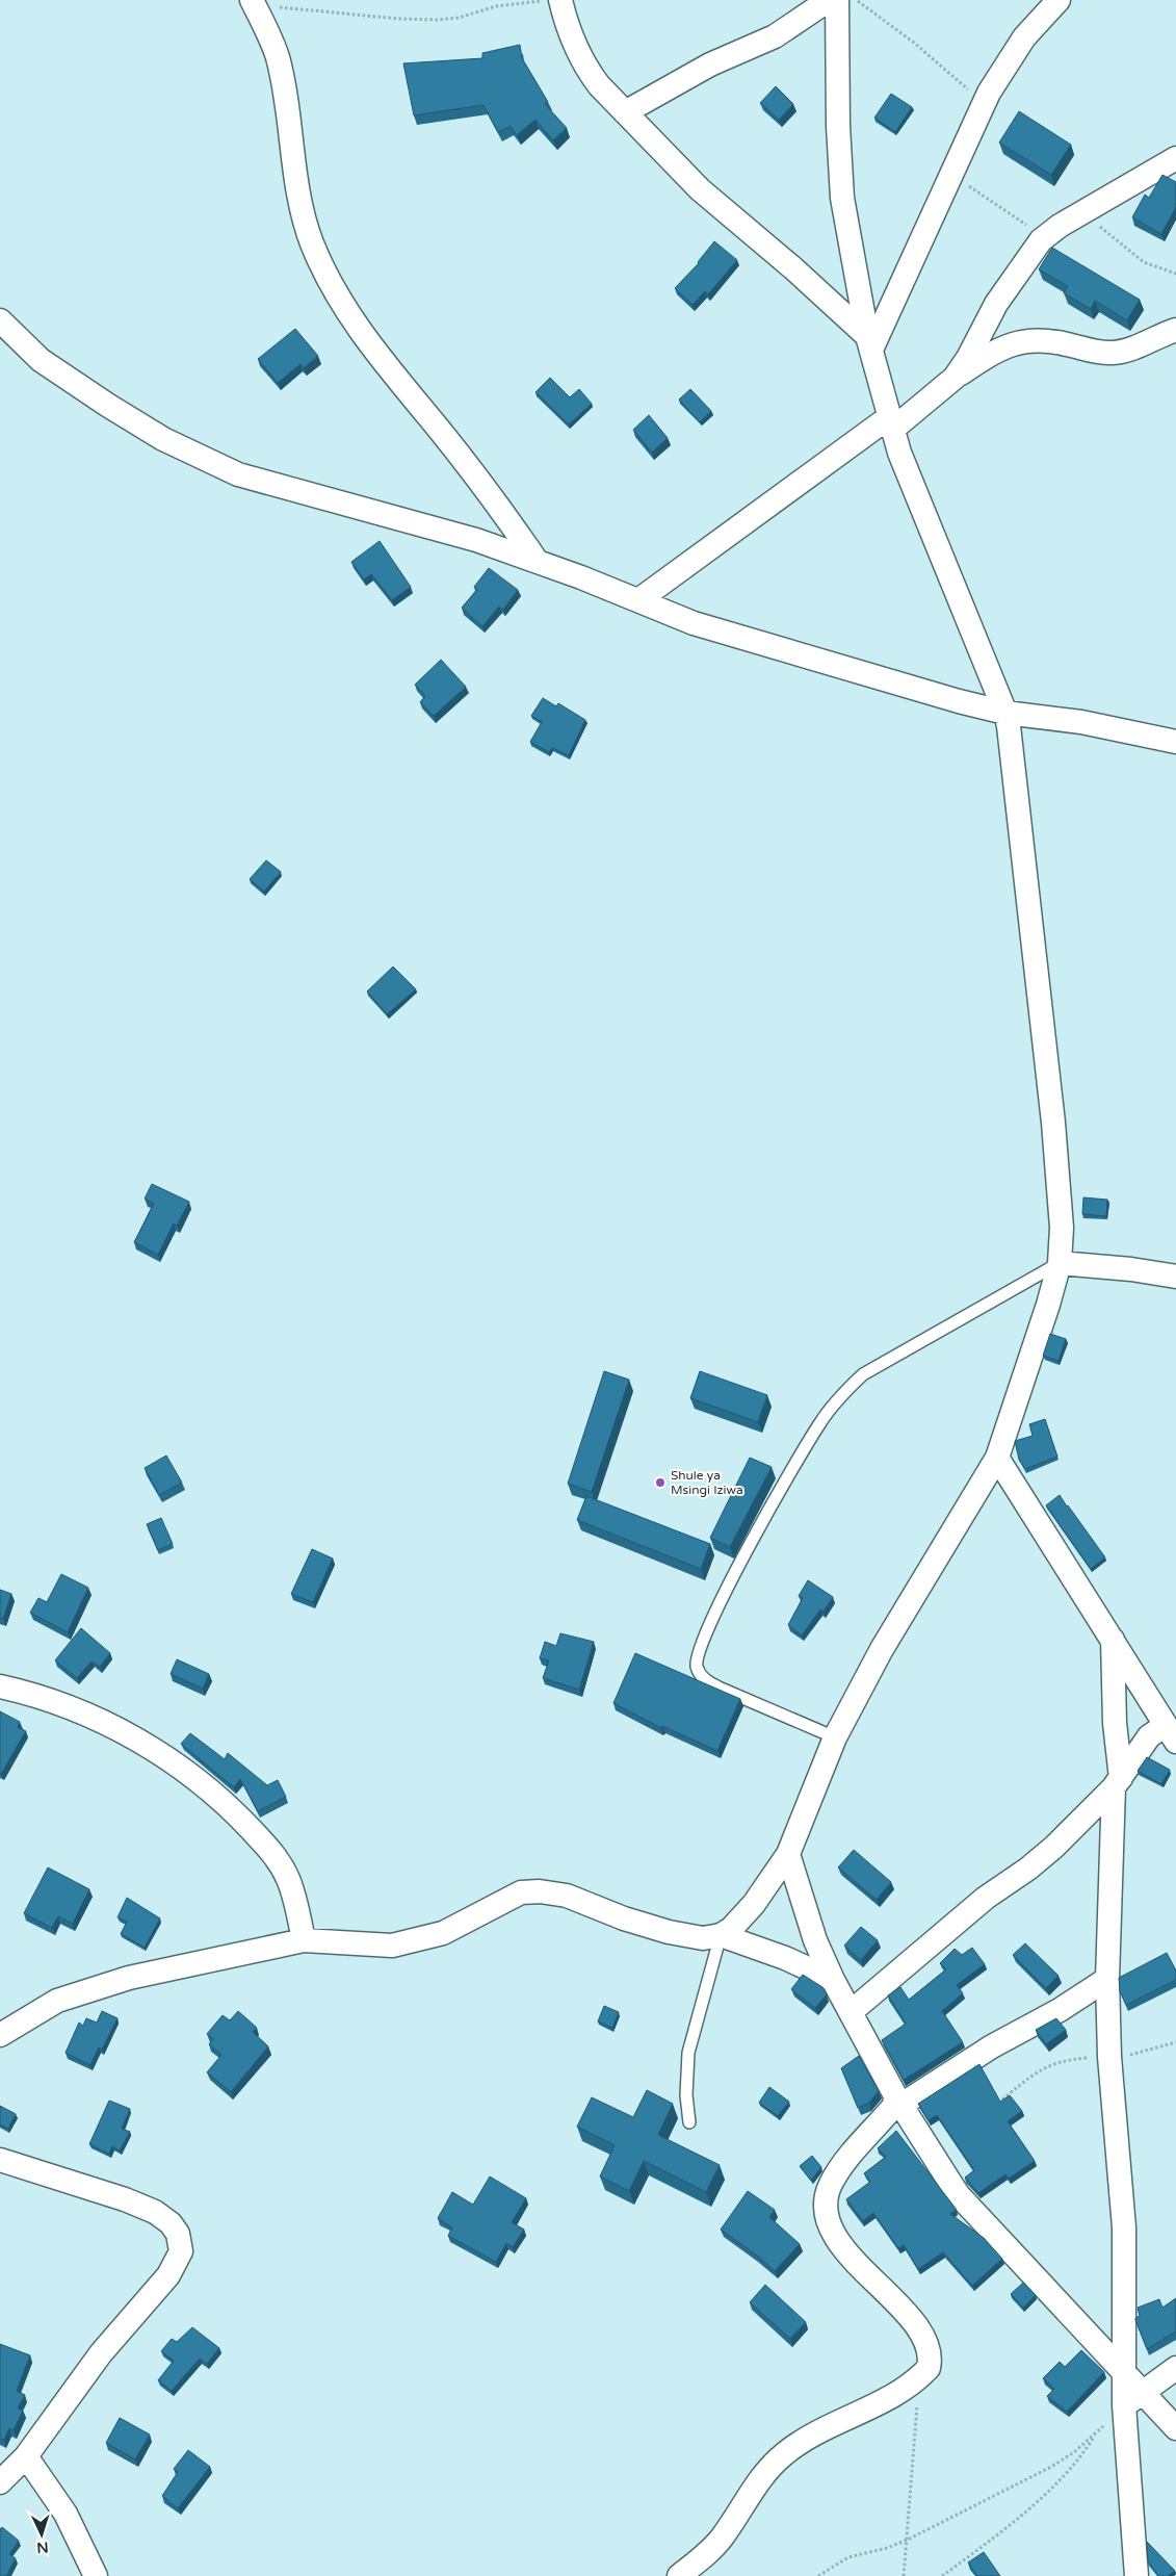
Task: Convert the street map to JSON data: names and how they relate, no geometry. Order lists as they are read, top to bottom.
{
  "places": ["Shule ya Msingi Iziwa"],
  "north": "bottom"
}
